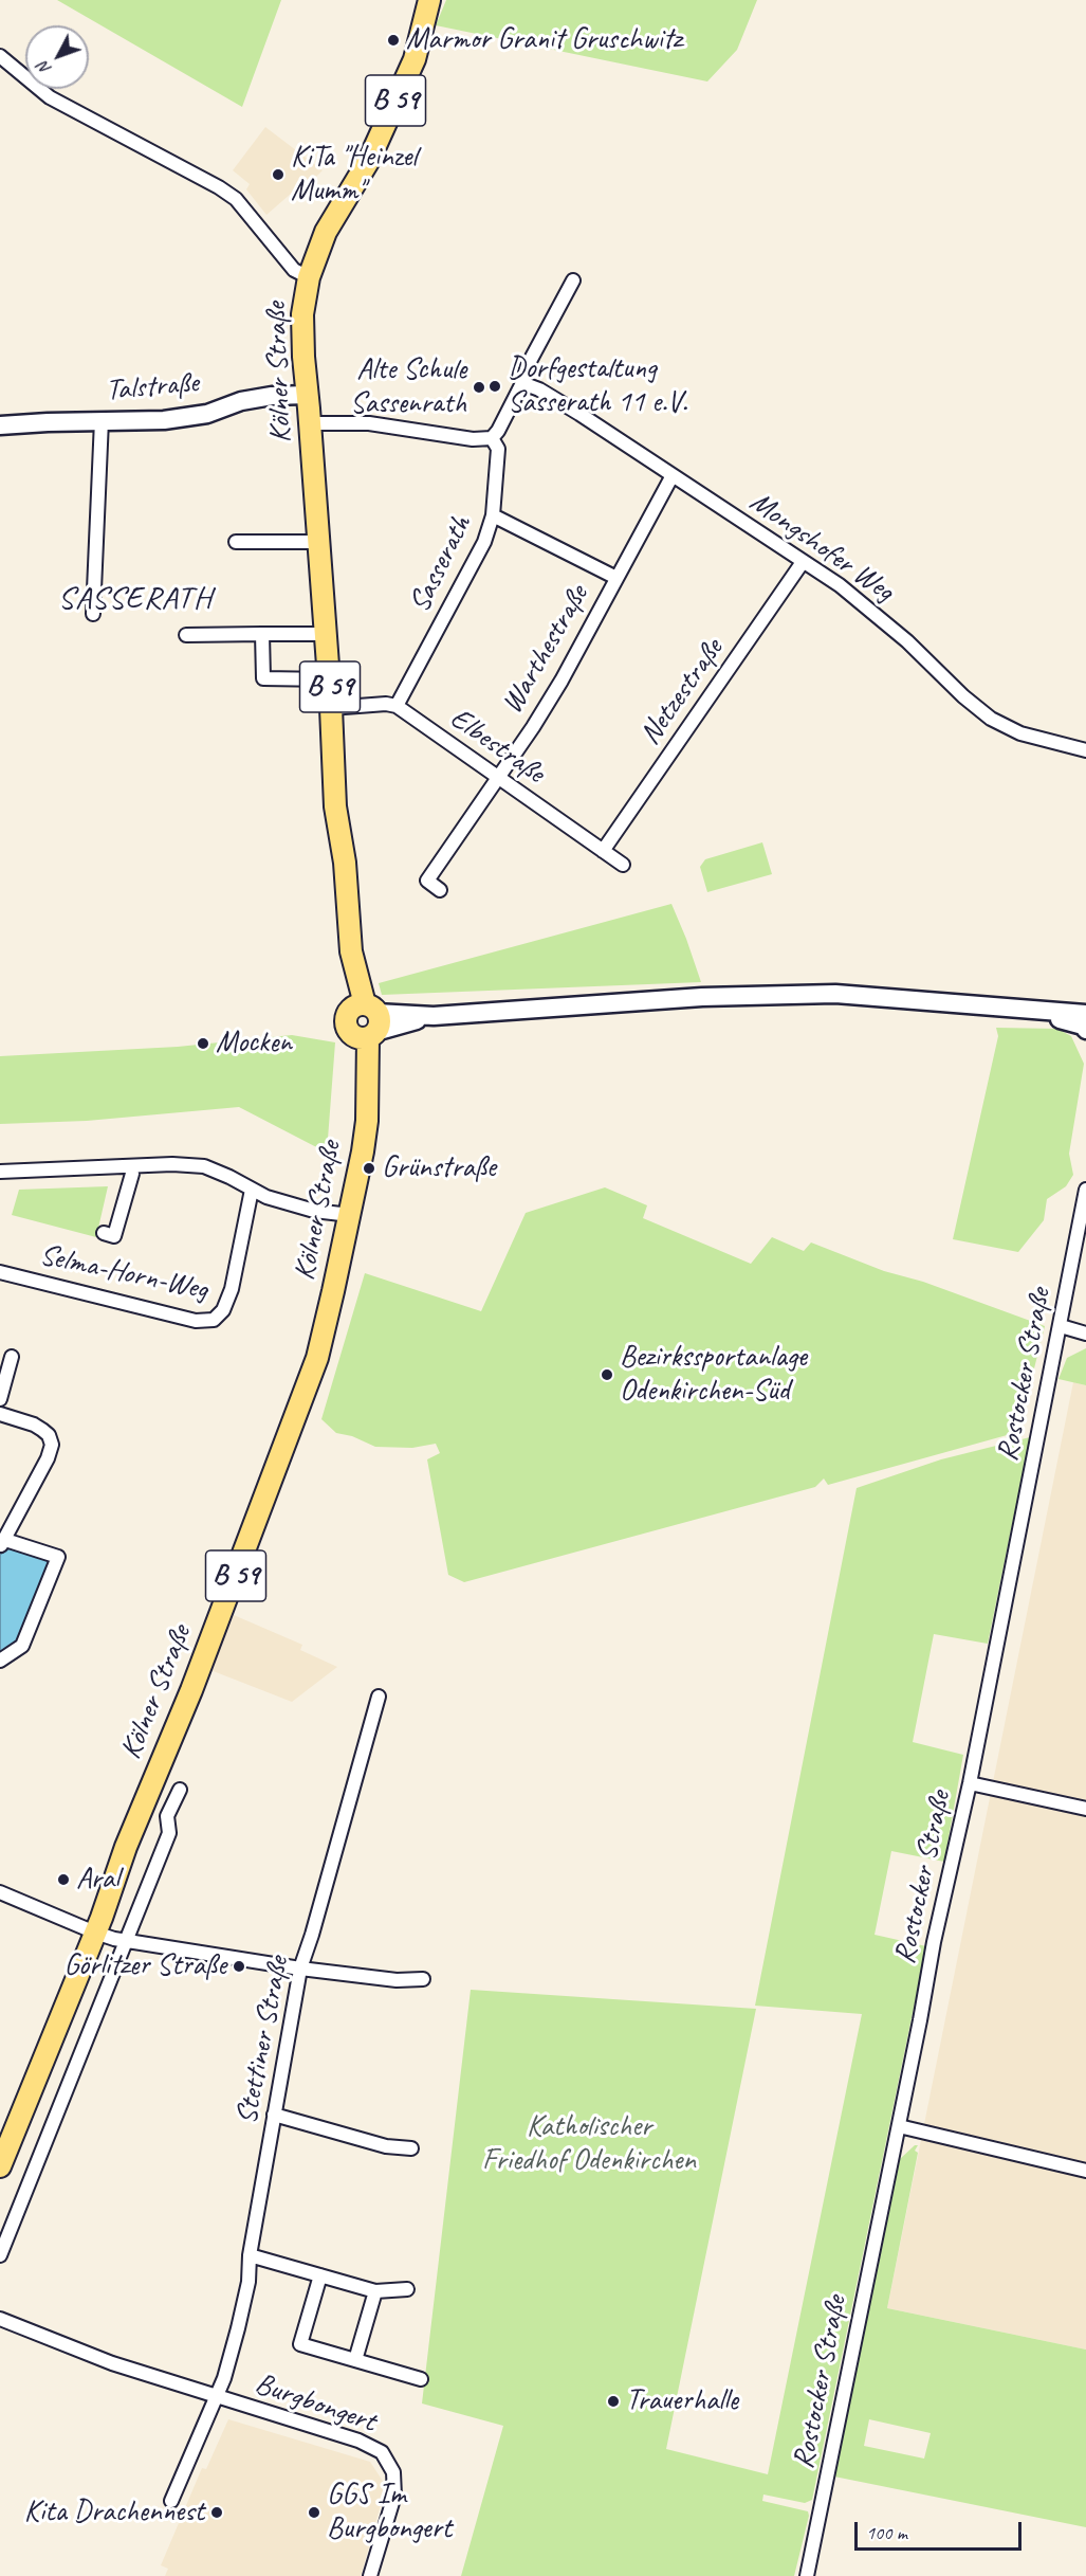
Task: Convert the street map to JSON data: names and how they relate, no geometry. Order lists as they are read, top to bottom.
{
  "streets": {
    "main road": ["B 59", "Kölner Straße", "Talstraße"],
    "street": [
      "Mongshofer Weg",
      "Sasserath",
      "Warthestraße",
      "Netzestraße",
      "Elbestraße",
      "Selma-Horn-Weg",
      "Rostocker Straße",
      "Stettiner Straße",
      "Burgbongert"
    ]
  },
  "crossings": [
    ["Kölner Straße", "Talstraße"],
    ["Mongshofer Weg", "Warthestraße"],
    ["Mongshofer Weg", "Netzestraße"],
    ["Sasserath", "Warthestraße"],
    ["Sasserath", "Elbestraße"],
    ["Warthestraße", "Elbestraße"],
    ["Netzestraße", "Elbestraße"],
    ["Stettiner Straße", "Burgbongert"]
  ],
  "districts": ["SASSERATH"],
  "parks": ["Katholischer Friedhof Odenkirchen"],
  "places": [
    "Marmor Granit Gruschwitz",
    "KiTa \"Heinzel Mumm\"",
    "Dorfgestaltung Sasserath 11 e.V.",
    "Alte Schule Sassenrath",
    "Mocken",
    "Grünstraße",
    "Bezirkssportanlage Odenkirchen-Süd",
    "Aral",
    "Görlitzer Straße",
    "Trauerhalle",
    "Kita Drachennest",
    "GGS Im Burgbongert"
  ],
  "scale_bar": "100 m",
  "north": "bottom left"
}
